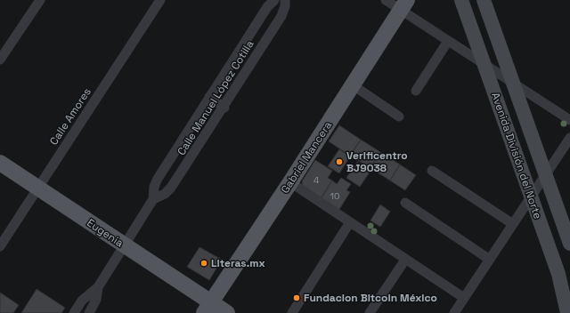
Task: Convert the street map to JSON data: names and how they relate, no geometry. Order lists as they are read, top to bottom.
{
  "streets": {
    "main road": ["Avenida División del Norte", "Gabriel Mancera", "Eugenia"],
    "street": ["Calle Manuel López Cotilla", "Calle Amores"]
  },
  "crossings": [
    ["Calle Manuel López Cotilla", "Eugenia"],
    ["Calle Amores", "Eugenia"],
    ["Gabriel Mancera", "Eugenia"]
  ],
  "places": ["Verificentro BJ9038", "Literas.mx", "Fundacion Bitcoin México"],
  "house_numbers": ["4", "10"]
}
